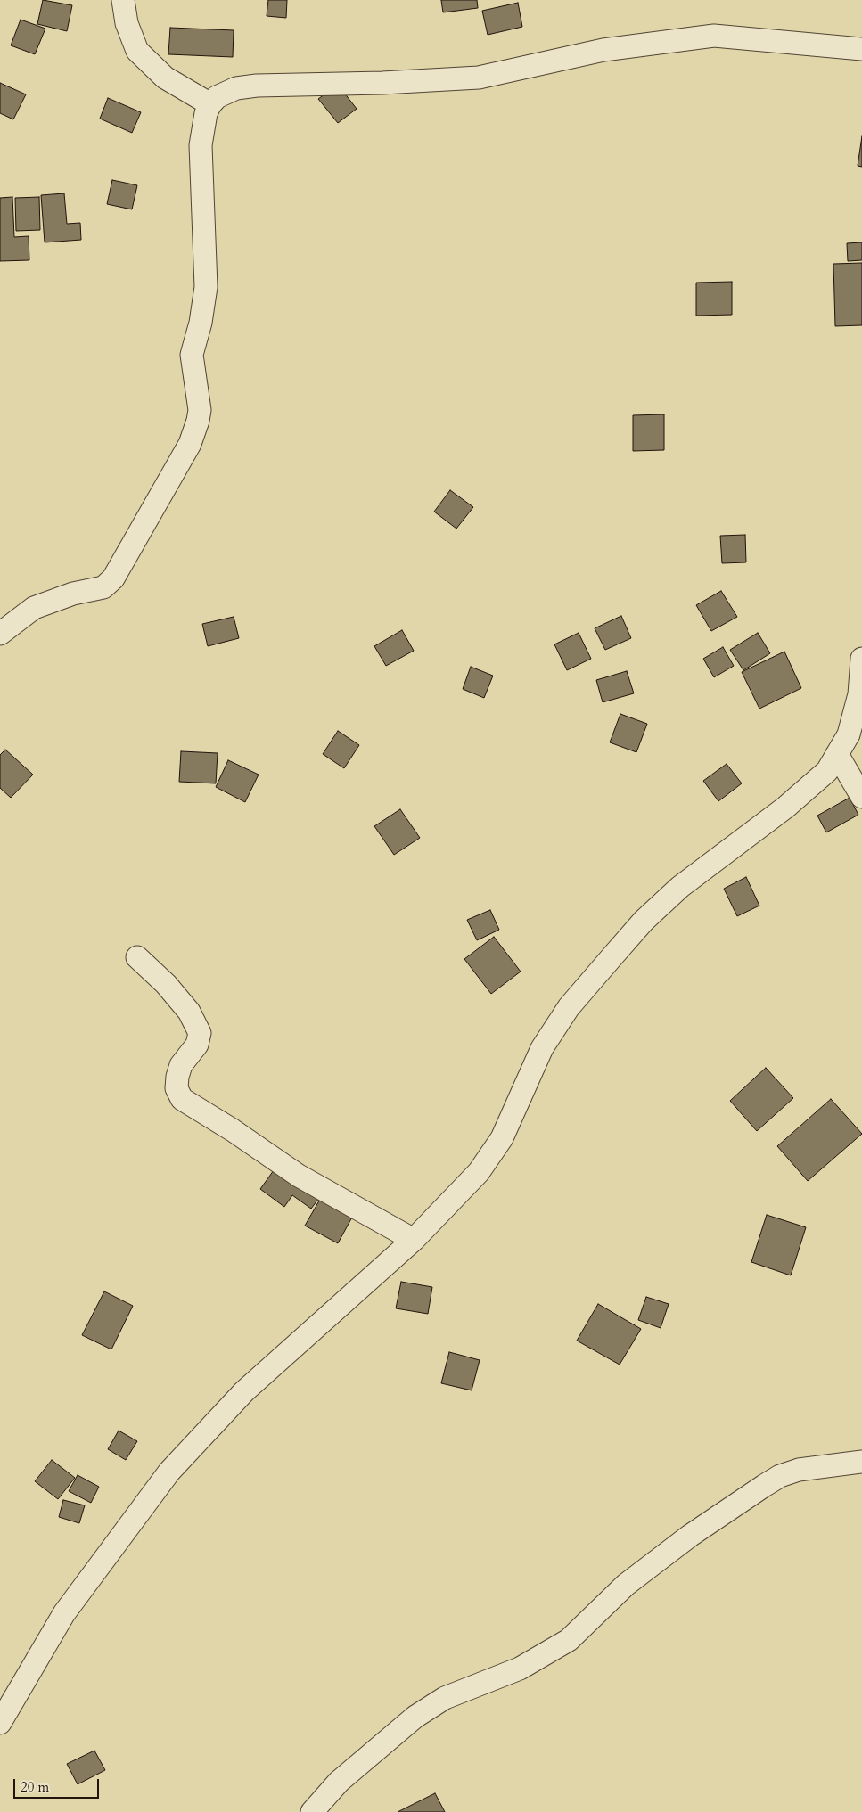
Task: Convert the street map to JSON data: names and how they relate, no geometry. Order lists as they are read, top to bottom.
{
  "scale_bar": "20 m"
}
